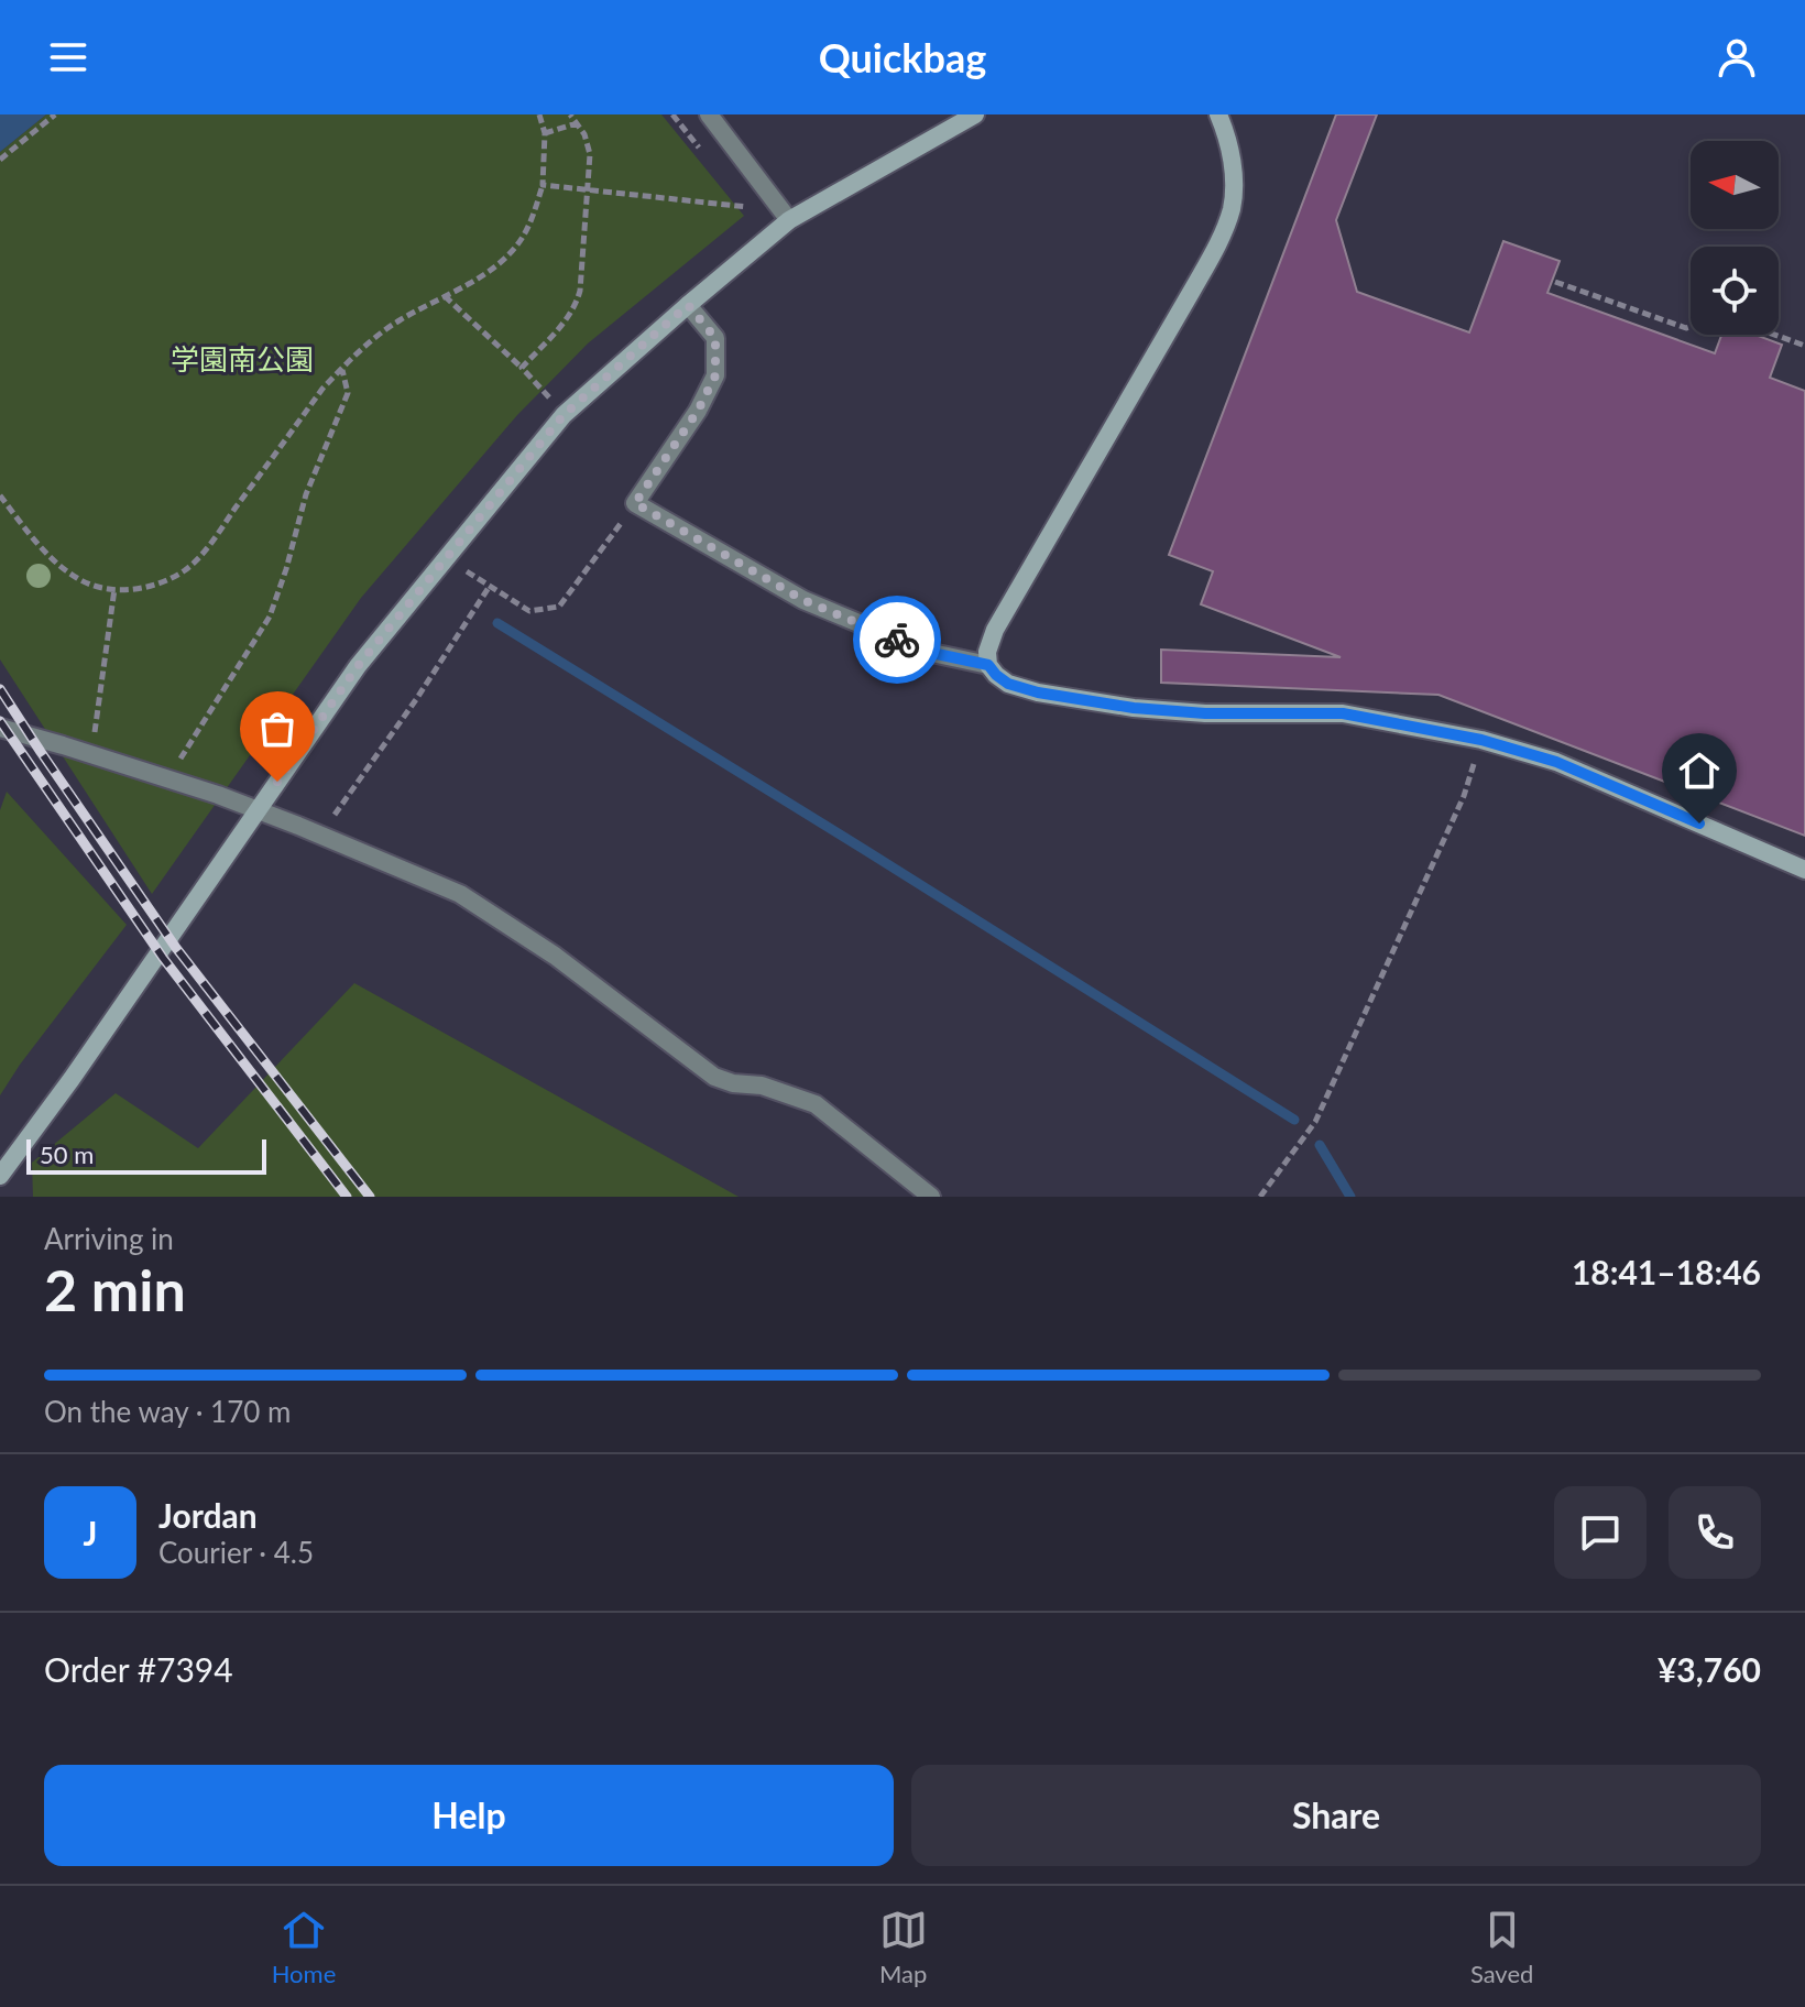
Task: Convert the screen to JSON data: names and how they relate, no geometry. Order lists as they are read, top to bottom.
{
  "parks": ["学園南公園"],
  "scale_bar": "50 m",
  "north": "left",
  "page": {
    "header": "Quickbag",
    "scale": "50 m",
    "heading": ["2 min", "Arriving in", "18:41–18:46"],
    "panel": [
      "Jordan",
      "Courier · 4.5",
      "Order #7394",
      "¥3,760"
    ],
    "bar": "On the way · 170 m",
    "round": "J",
    "buttons": ["Help", "Share"],
    "tabs": ["Home", "Map", "Saved"]
  }
}
